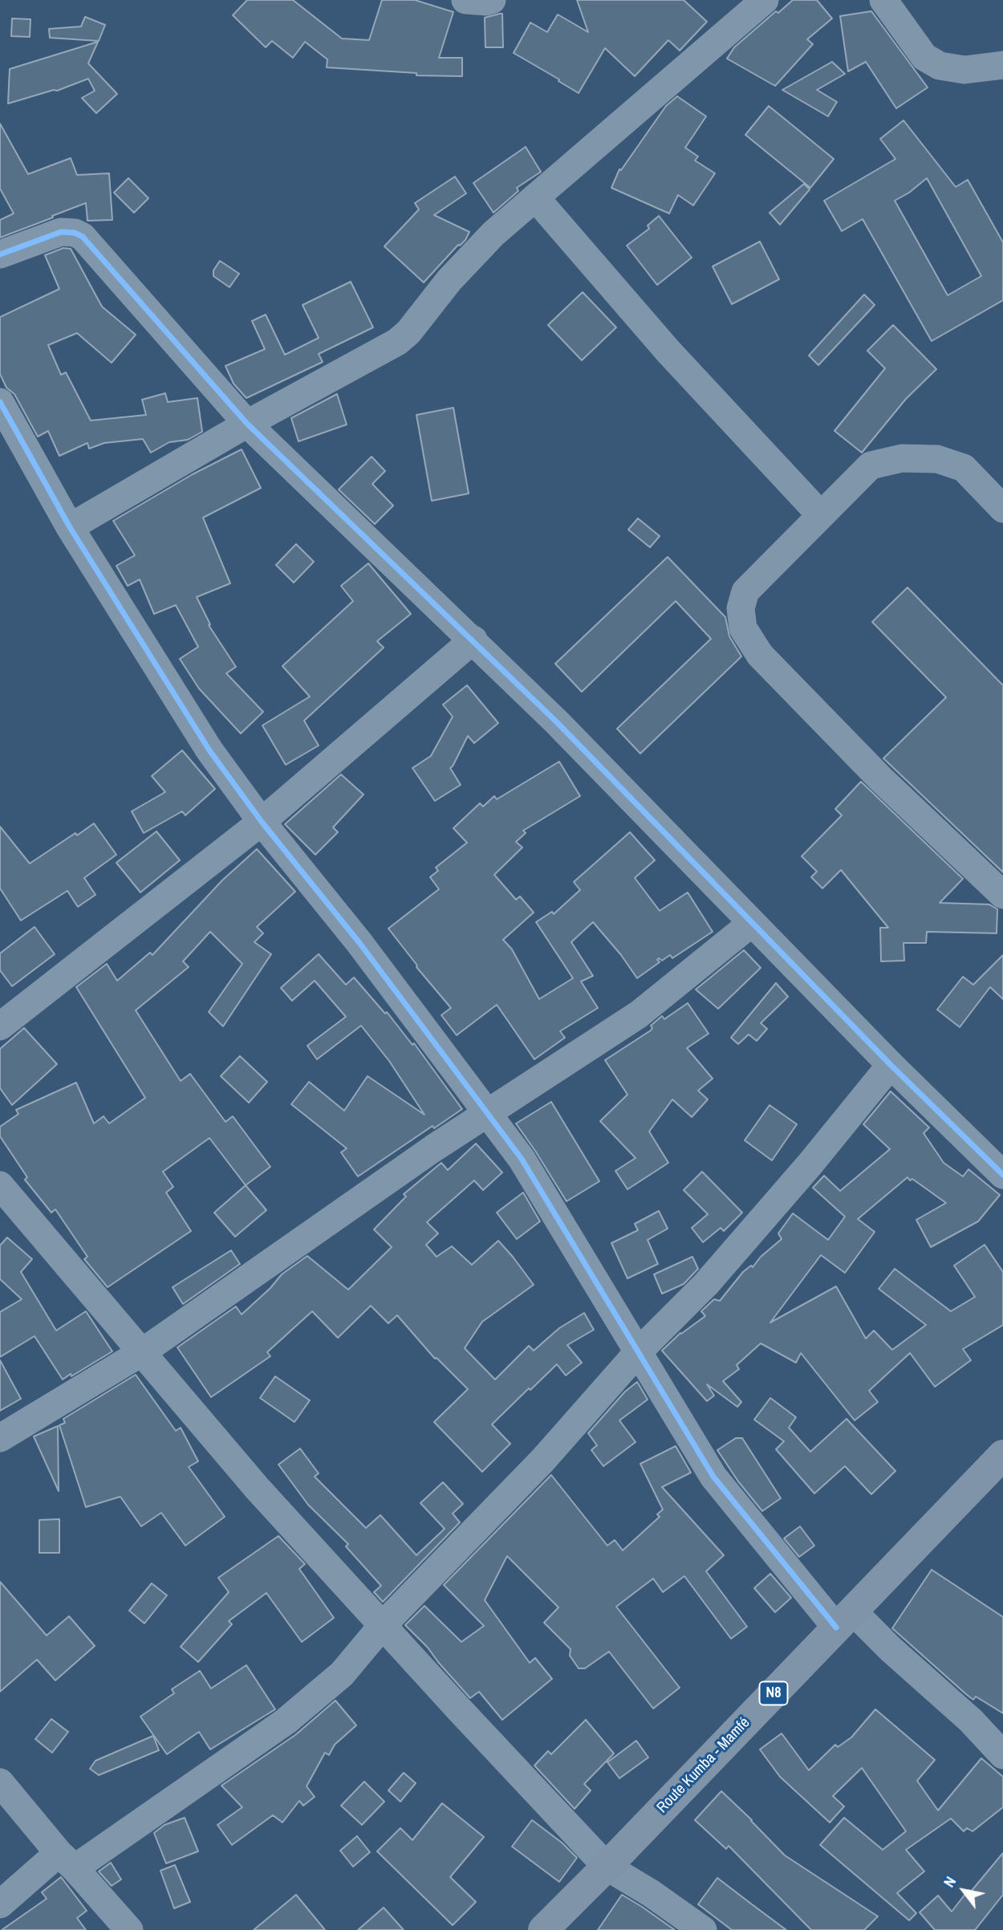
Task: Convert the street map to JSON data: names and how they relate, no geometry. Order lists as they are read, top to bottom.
{
  "streets": {
    "highway": ["N8", "Route Kumba - Mamfé"]
  },
  "north": "top left"
}
